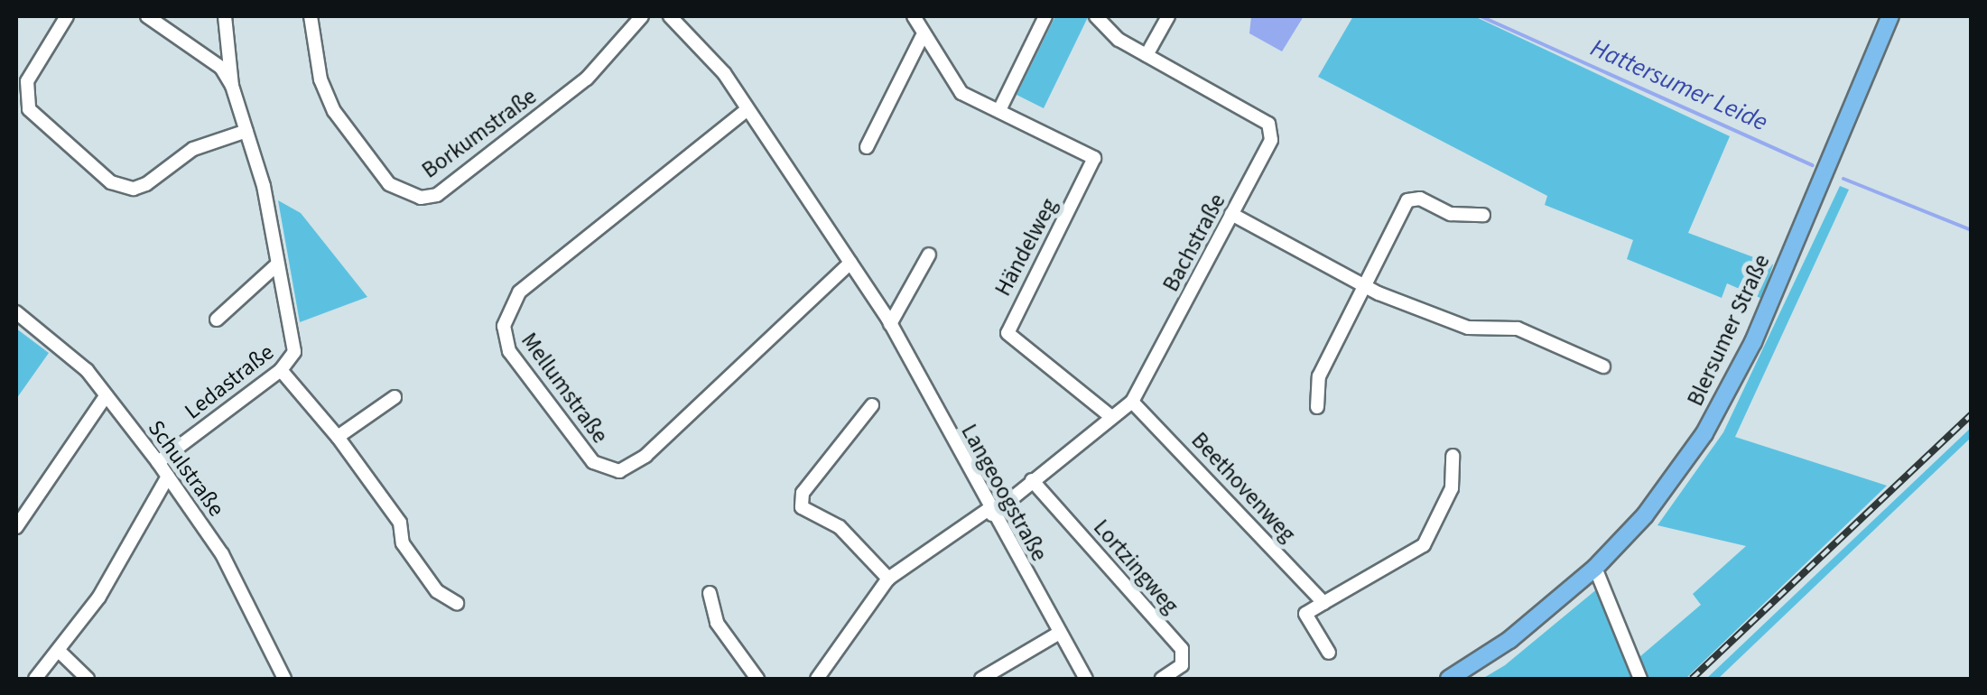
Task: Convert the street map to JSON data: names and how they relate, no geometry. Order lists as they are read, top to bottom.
{
  "streets": {
    "main road": ["Blersumer Straße"],
    "street": [
      "Borkumstraße",
      "Bachstraße",
      "Händelweg",
      "Ledastraße",
      "Mellumstraße",
      "Schulstraße",
      "Beethovenweg",
      "Langeoogstraße",
      "Lortzingweg"
    ]
  },
  "crossings": [
    ["Bachstraße", "Händelweg"],
    ["Bachstraße", "Beethovenweg"],
    ["Bachstraße", "Langeoogstraße"],
    ["Bachstraße", "Lortzingweg"],
    ["Ledastraße", "Schulstraße"],
    ["Mellumstraße", "Langeoogstraße"]
  ],
  "water": ["Hattersumer Leide"]
}
